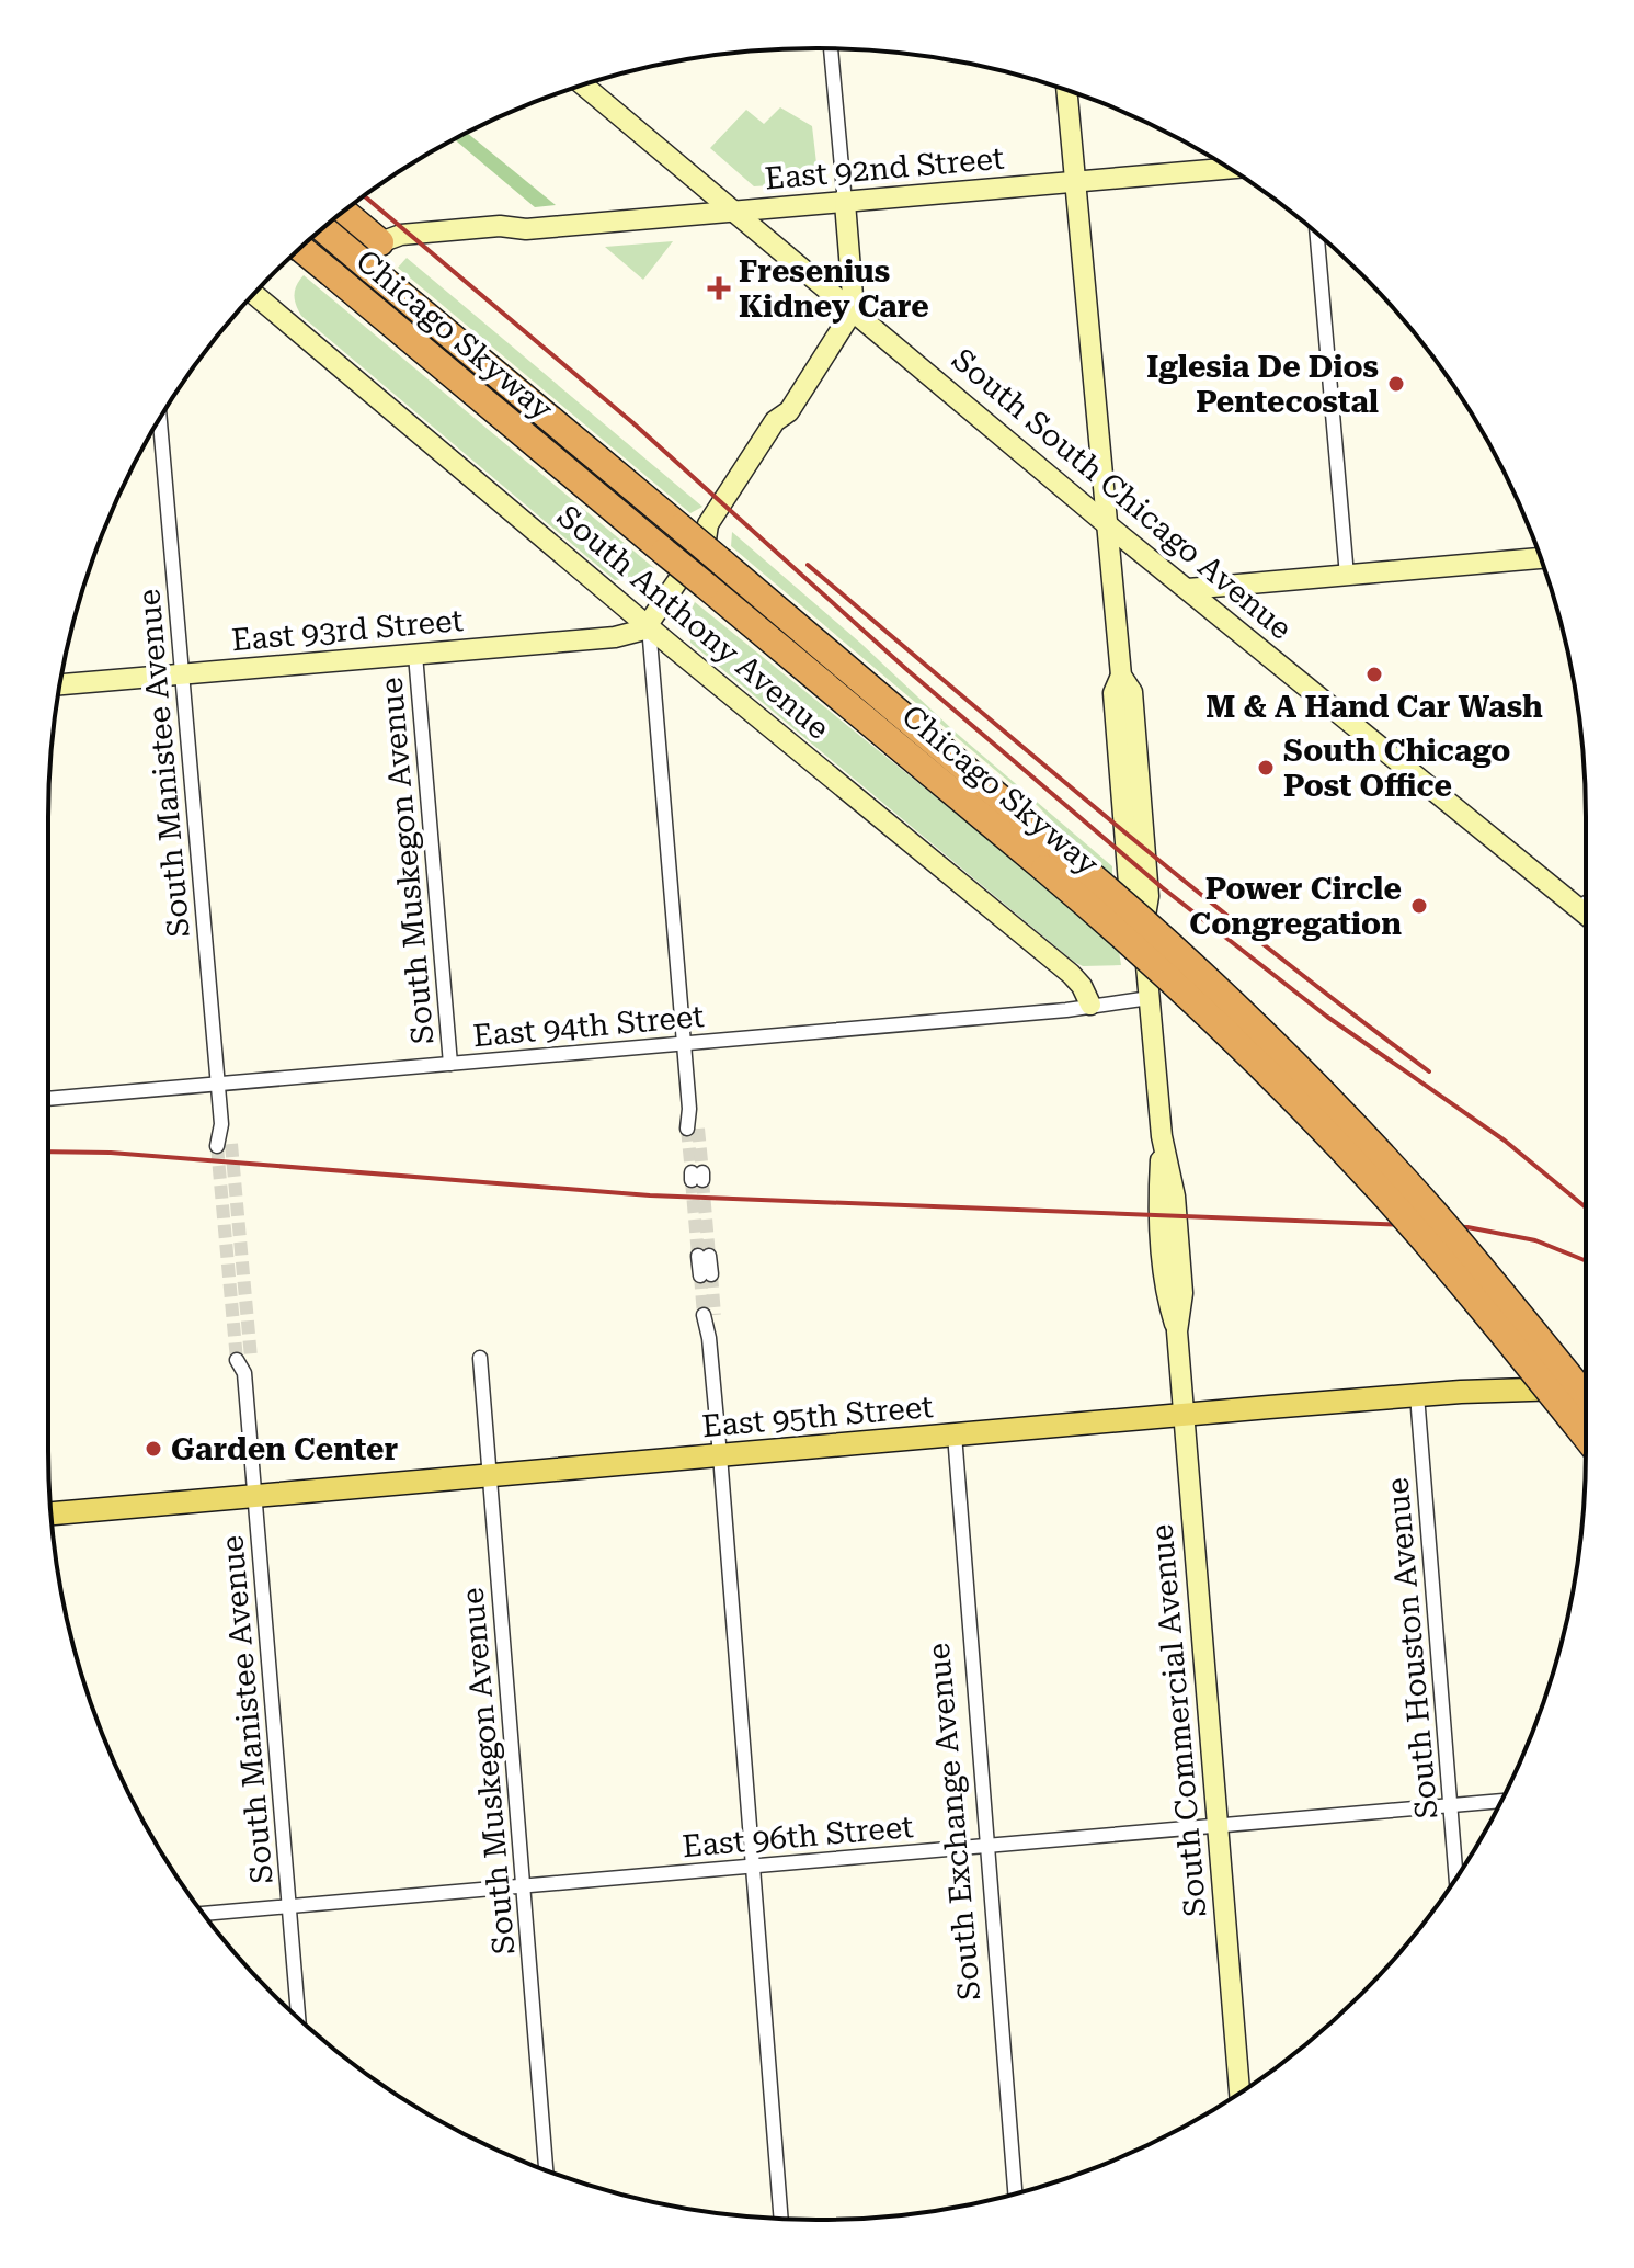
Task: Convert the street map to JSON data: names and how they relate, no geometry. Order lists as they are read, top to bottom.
{
  "streets": {
    "highway": ["Chicago Skyway"],
    "main road": ["East 95th Street"],
    "street": [
      "East 92nd Street",
      "South South Chicago Avenue",
      "South Anthony Avenue",
      "East 93rd Street",
      "South Manistee Avenue",
      "South Muskegon Avenue",
      "East 94th Street",
      "South Houston Avenue",
      "South Commercial Avenue",
      "South Exchange Avenue",
      "East 96th Street"
    ]
  },
  "crossings": [
    ["East 92nd Street", "South South Chicago Avenue"],
    ["East 92nd Street", "South Commercial Avenue"],
    ["South South Chicago Avenue", "South Commercial Avenue"],
    ["South Anthony Avenue", "East 93rd Street"],
    ["South Anthony Avenue", "East 94th Street"],
    ["East 93rd Street", "South Manistee Avenue"],
    ["East 93rd Street", "South Muskegon Avenue"],
    ["South Manistee Avenue", "East 94th Street"],
    ["South Manistee Avenue", "East 95th Street"],
    ["South Manistee Avenue", "East 96th Street"],
    ["South Muskegon Avenue", "East 94th Street"],
    ["South Muskegon Avenue", "East 95th Street"],
    ["South Muskegon Avenue", "East 96th Street"],
    ["East 94th Street", "South Commercial Avenue"],
    ["East 95th Street", "South Houston Avenue"],
    ["East 95th Street", "South Commercial Avenue"],
    ["East 95th Street", "South Exchange Avenue"],
    ["South Houston Avenue", "East 96th Street"],
    ["South Commercial Avenue", "East 96th Street"],
    ["South Exchange Avenue", "East 96th Street"]
  ],
  "places": {
    "health": ["Fresenius Kidney Care"],
    "other": [
      "Iglesia De Dios Pentecostal",
      "M & A Hand Car Wash",
      "South Chicago Post Office",
      "Power Circle Congregation",
      "Garden Center"
    ]
  }
}
